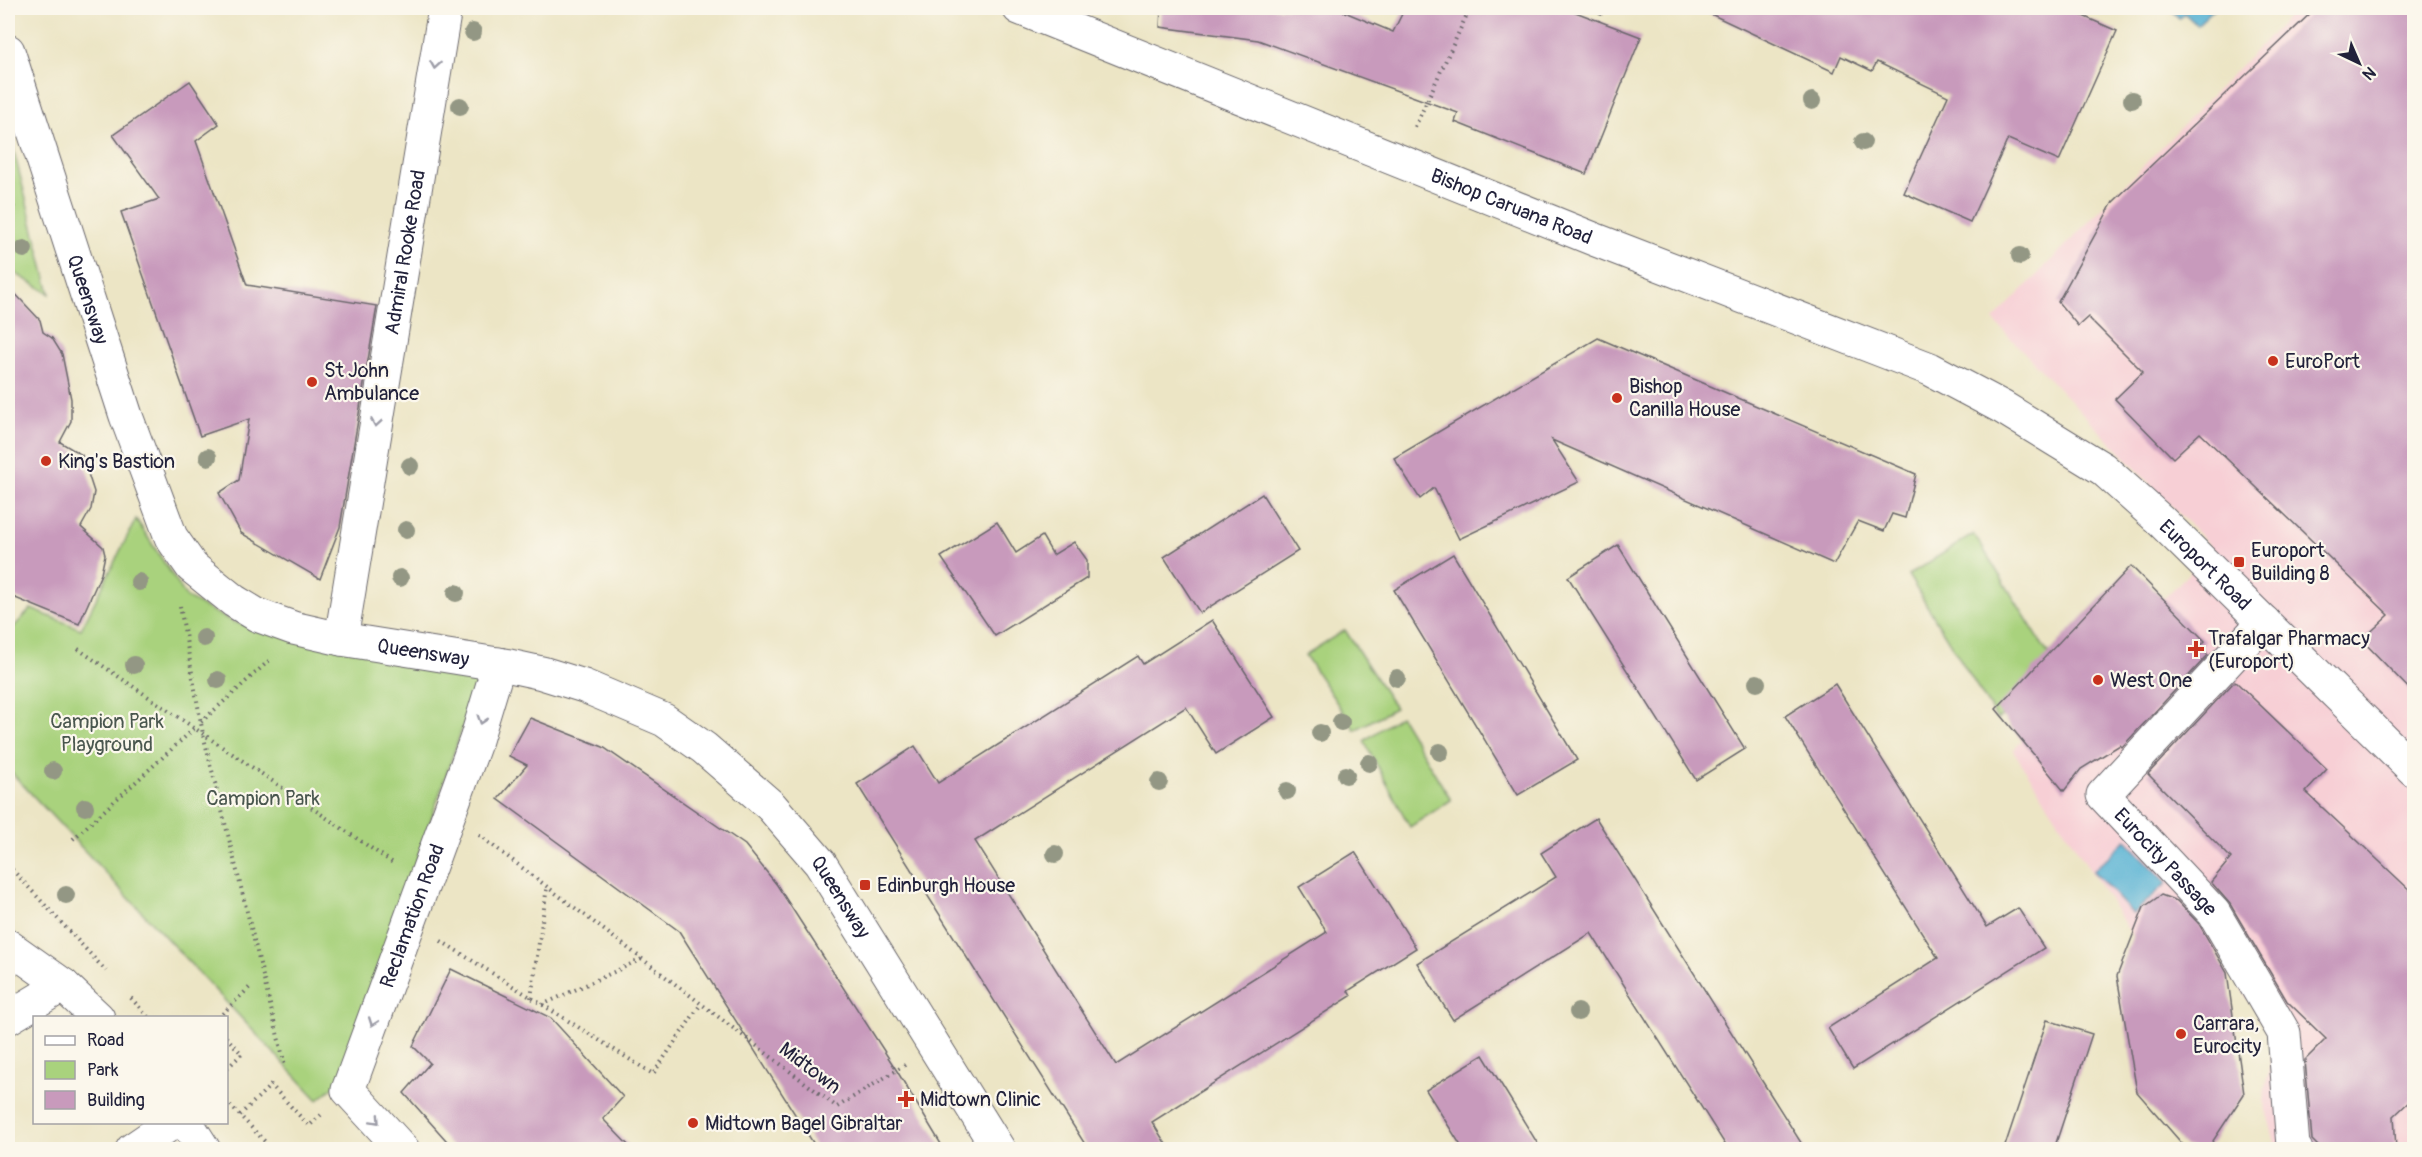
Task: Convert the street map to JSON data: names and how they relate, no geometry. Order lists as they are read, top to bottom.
{
  "streets": {
    "main road": [
      "Bishop Caruana Road",
      "Admiral Rooke Road",
      "Queensway",
      "Europort Road",
      "Eurocity Passage",
      "Reclamation Road"
    ],
    "path": ["Midtown"]
  },
  "crossings": [
    ["Bishop Caruana Road", "Europort Road"],
    ["Admiral Rooke Road", "Queensway"],
    ["Queensway", "Reclamation Road"],
    ["Europort Road", "Eurocity Passage"],
    ["Reclamation Road", "Midtown"]
  ],
  "one_way": ["Admiral Rooke Road", "Reclamation Road"],
  "parks": ["Campion Park Playground", "Campion Park"],
  "places": {
    "other": [
      "EuroPort",
      "St John Ambulance",
      "Bishop Canilla House",
      "King's Bastion",
      "West One",
      "Carrara, Eurocity",
      "Midtown Bagel Gibraltar"
    ],
    "transit": ["Europort Building 8", "Edinburgh House"],
    "health": ["Trafalgar Pharmacy (Europort)", "Midtown Clinic"]
  },
  "legend": ["Road", "Park", "Building"],
  "north": "bottom right"
}
